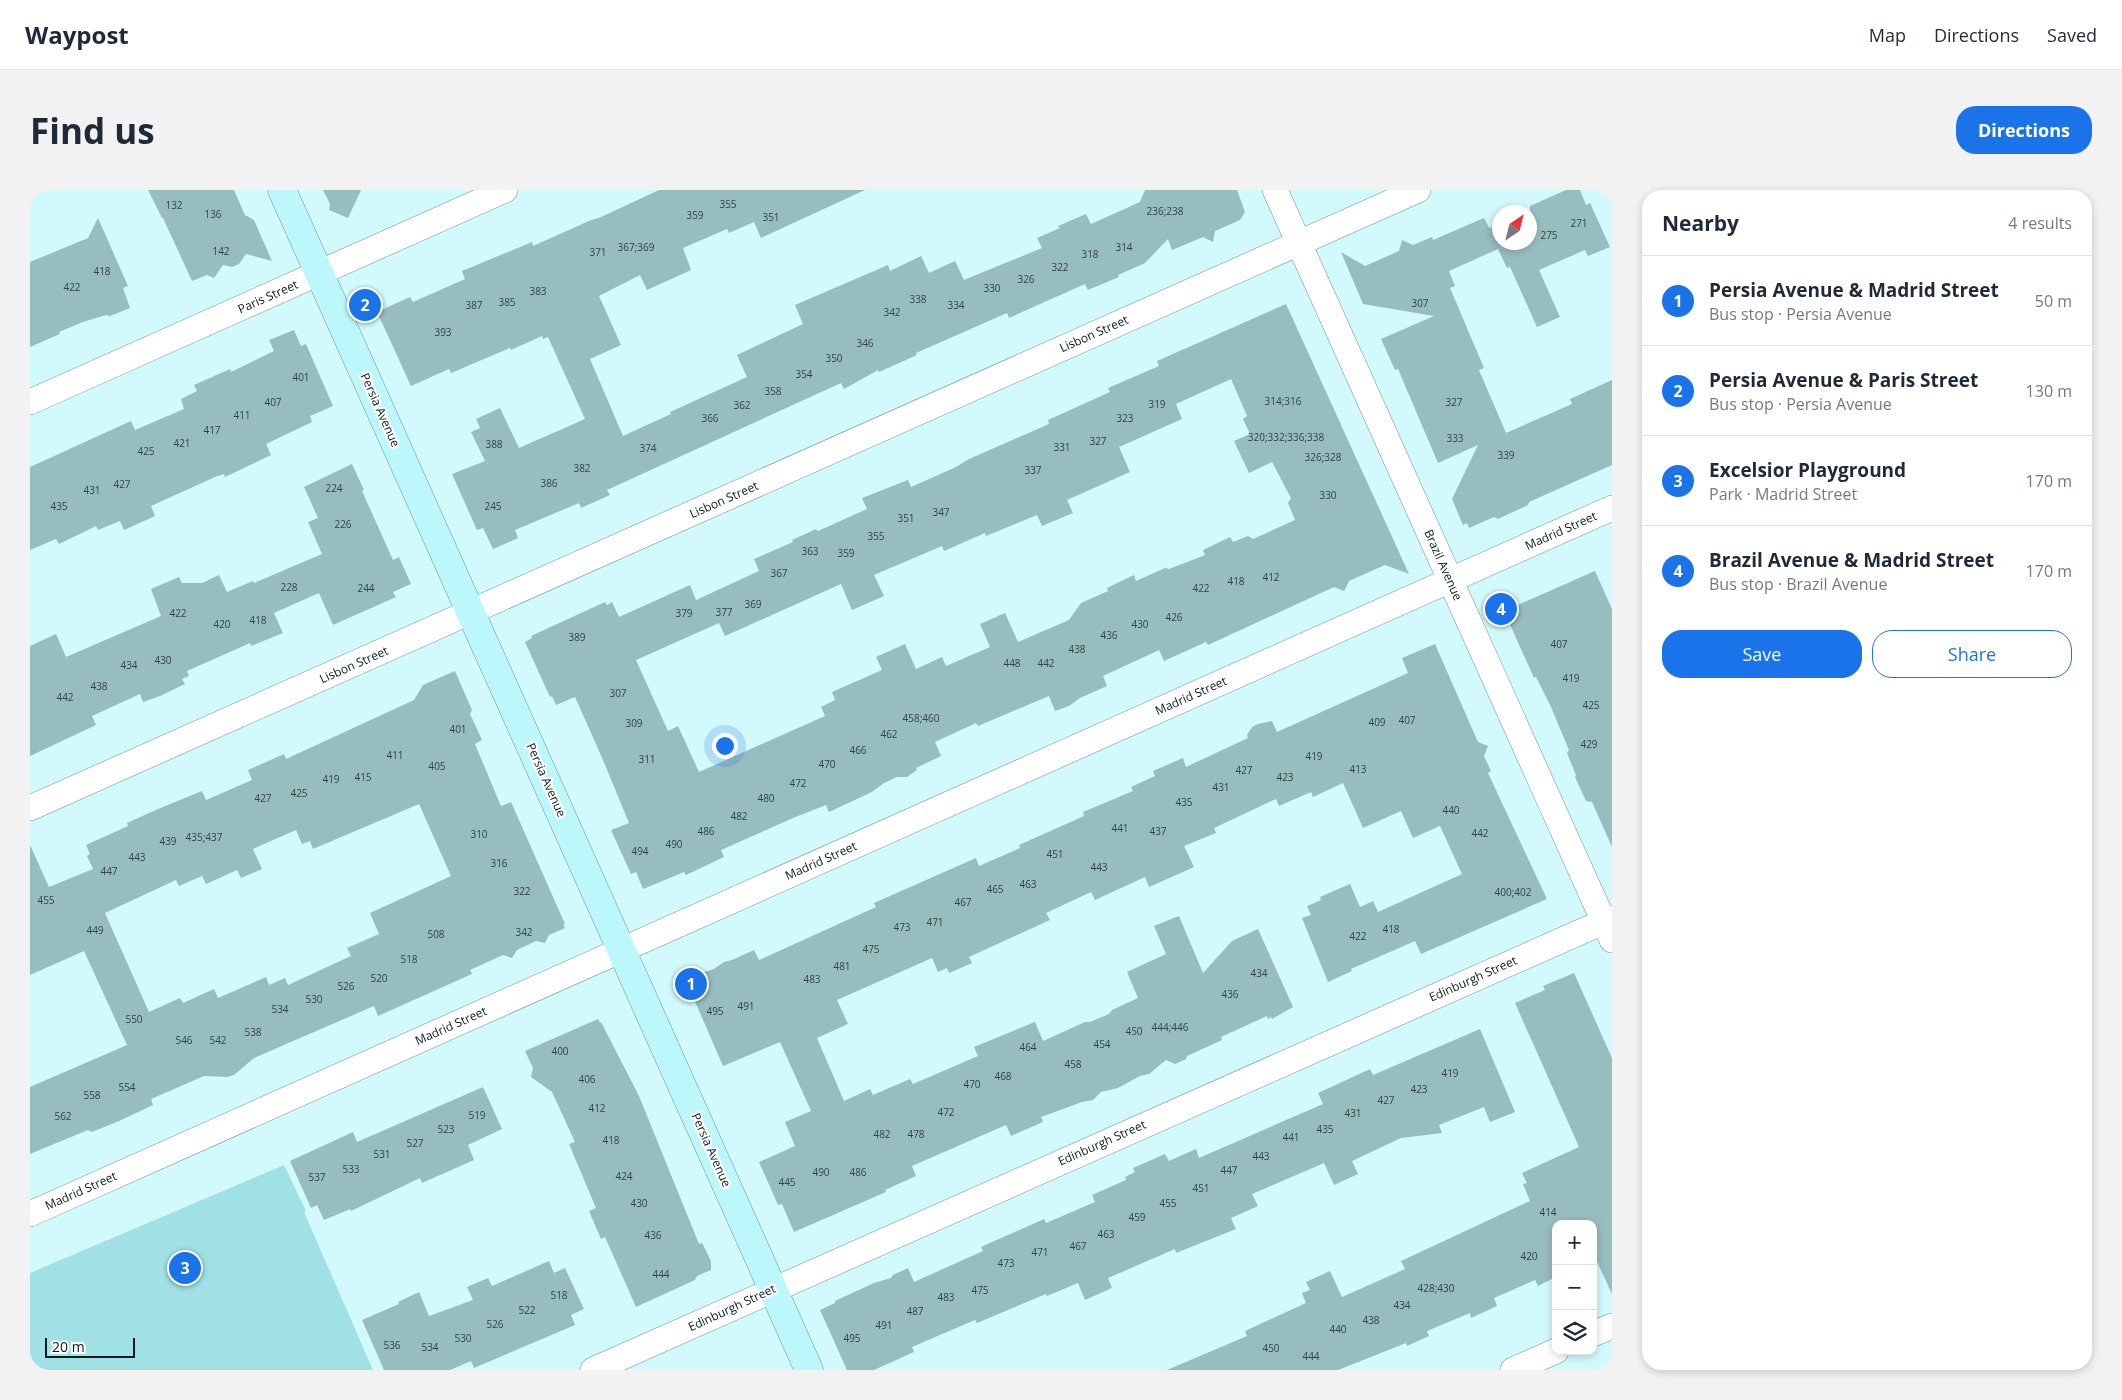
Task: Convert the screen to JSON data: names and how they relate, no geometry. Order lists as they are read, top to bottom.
{
  "streets": {
    "street": [
      "Paris Street",
      "Lisbon Street",
      "Persia Avenue",
      "Madrid Street",
      "Brazil Avenue",
      "Edinburgh Street"
    ]
  },
  "crossings": [
    ["Paris Street", "Persia Avenue"],
    ["Lisbon Street", "Persia Avenue"],
    ["Lisbon Street", "Brazil Avenue"],
    ["Persia Avenue", "Madrid Street"],
    ["Persia Avenue", "Edinburgh Street"],
    ["Madrid Street", "Brazil Avenue"],
    ["Brazil Avenue", "Edinburgh Street"]
  ],
  "house_numbers": [
    "355",
    "132",
    "236;238",
    "136",
    "359",
    "351",
    "271",
    "275",
    "367;369",
    "314",
    "142",
    "371",
    "318",
    "322",
    "418",
    "326",
    "422",
    "330",
    "383",
    "338",
    "385",
    "307",
    "387",
    "334",
    "342",
    "393",
    "346",
    "350",
    "354",
    "401",
    "358",
    "314;316",
    "407",
    "327",
    "319",
    "362",
    "411",
    "366",
    "323",
    "417",
    "320;332;336;338",
    "333",
    "327",
    "421",
    "388",
    "331",
    "374",
    "425",
    "339",
    "326;328",
    "382",
    "337",
    "386",
    "427",
    "224",
    "431",
    "330",
    "435",
    "245",
    "347",
    "351",
    "226",
    "355",
    "363",
    "359",
    "367",
    "412",
    "418",
    "228",
    "244",
    "422",
    "369",
    "377",
    "422",
    "379",
    "426",
    "418",
    "420",
    "430",
    "436",
    "389",
    "407",
    "438",
    "430",
    "448",
    "442",
    "434",
    "419",
    "438",
    "307",
    "442",
    "425",
    "458;460",
    "407",
    "409",
    "309",
    "401",
    "462",
    "429",
    "466",
    "411",
    "419",
    "311",
    "470",
    "405",
    "413",
    "427",
    "415",
    "423",
    "419",
    "472",
    "431",
    "425",
    "427",
    "480",
    "435",
    "440",
    "482",
    "441",
    "486",
    "437",
    "442",
    "310",
    "435;437",
    "439",
    "490",
    "494",
    "451",
    "443",
    "316",
    "443",
    "447",
    "463",
    "465",
    "322",
    "400;402",
    "455",
    "467",
    "471",
    "473",
    "418",
    "449",
    "342",
    "508",
    "422",
    "475",
    "518",
    "481",
    "434",
    "520",
    "483",
    "526",
    "436",
    "530",
    "491",
    "534",
    "495",
    "550",
    "444;446",
    "450",
    "538",
    "546",
    "542",
    "454",
    "464",
    "400",
    "458",
    "419",
    "468",
    "406",
    "470",
    "554",
    "423",
    "558",
    "427",
    "412",
    "472",
    "431",
    "519",
    "562",
    "523",
    "435",
    "482",
    "478",
    "441",
    "418",
    "527",
    "531",
    "443",
    "533",
    "447",
    "490",
    "486",
    "424",
    "537",
    "445",
    "451",
    "430",
    "455",
    "414",
    "459",
    "463",
    "436",
    "467",
    "471",
    "420",
    "473",
    "444",
    "428;430",
    "475",
    "518",
    "483",
    "434",
    "522",
    "487",
    "438",
    "526",
    "491",
    "440",
    "530",
    "495",
    "536",
    "534",
    "450",
    "444"
  ],
  "scale_bar": "20 m",
  "north": "top right",
  "page": {
    "header": "Waypost",
    "nav": ["Map", "Directions", "Saved"],
    "buttons": [
      "Directions",
      ["Save", "Share"]
    ],
    "title": "Find us",
    "heading": ["Nearby", "4 results"],
    "list": [
      {
        "mark": "1",
        "name": "Persia Avenue & Madrid Street",
        "note": "Bus stop · Persia Avenue",
        "value": "50 m"
      },
      {
        "mark": "2",
        "name": "Persia Avenue & Paris Street",
        "note": "Bus stop · Persia Avenue",
        "value": "130 m"
      },
      {
        "mark": "3",
        "name": "Excelsior Playground",
        "note": "Park · Madrid Street",
        "value": "170 m"
      },
      {
        "mark": "4",
        "name": "Brazil Avenue & Madrid Street",
        "note": "Bus stop · Brazil Avenue",
        "value": "170 m"
      }
    ],
    "pins": [
      "2",
      "4",
      "1",
      "3"
    ],
    "map_buttons": ["+", "−"],
    "scale": "20 m"
  }
}
